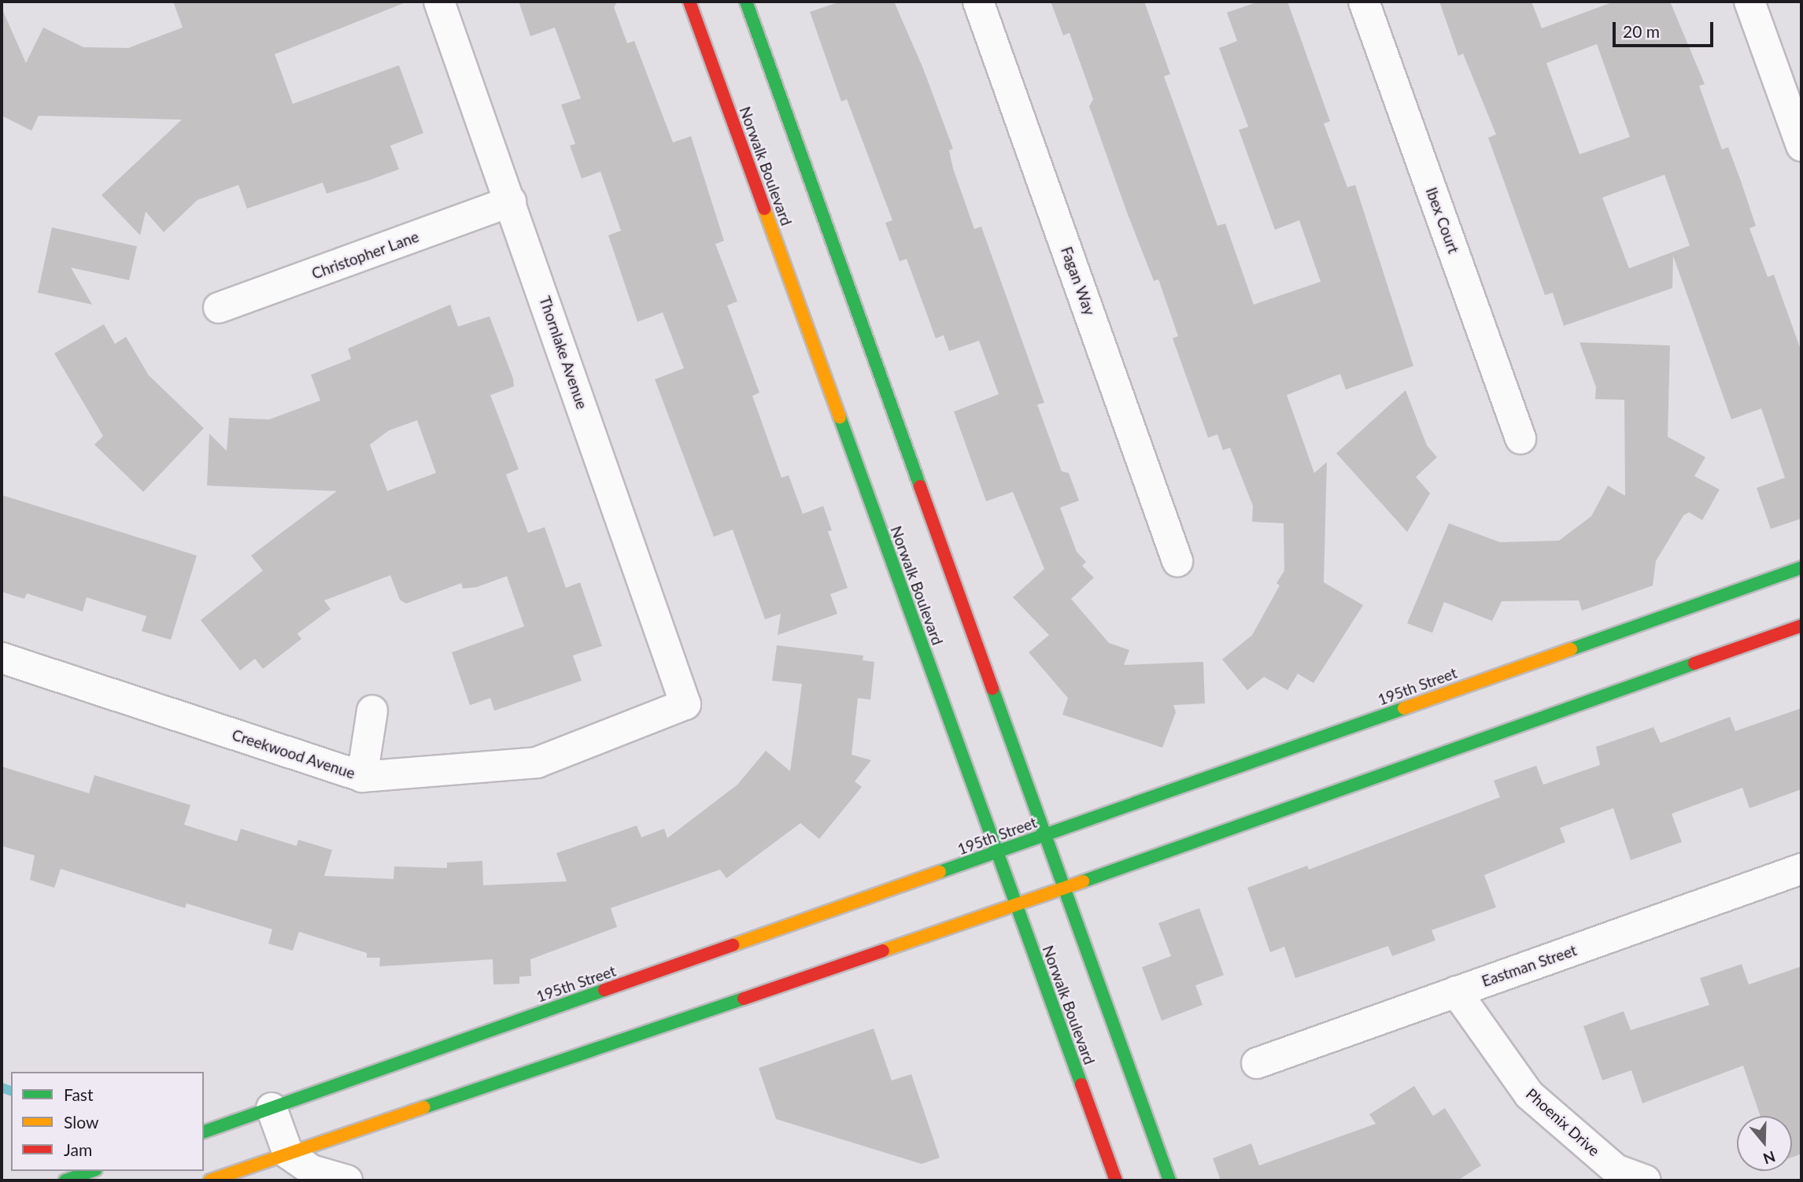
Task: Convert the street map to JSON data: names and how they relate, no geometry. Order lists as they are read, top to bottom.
{
  "streets": {
    "street": [
      "Norwalk Boulevard",
      "Ibex Court",
      "Christopher Lane",
      "Fagan Way",
      "Thornlake Avenue",
      "195th Street",
      "Creekwood Avenue",
      "Eastman Street",
      "Phoenix Drive"
    ]
  },
  "crossings": [
    ["Norwalk Boulevard", "195th Street"],
    ["Christopher Lane", "Thornlake Avenue"],
    ["Thornlake Avenue", "Creekwood Avenue"],
    ["Eastman Street", "Phoenix Drive"]
  ],
  "legend": ["Fast", "Slow", "Jam"],
  "scale_bar": "20 m",
  "north": "bottom"
}
